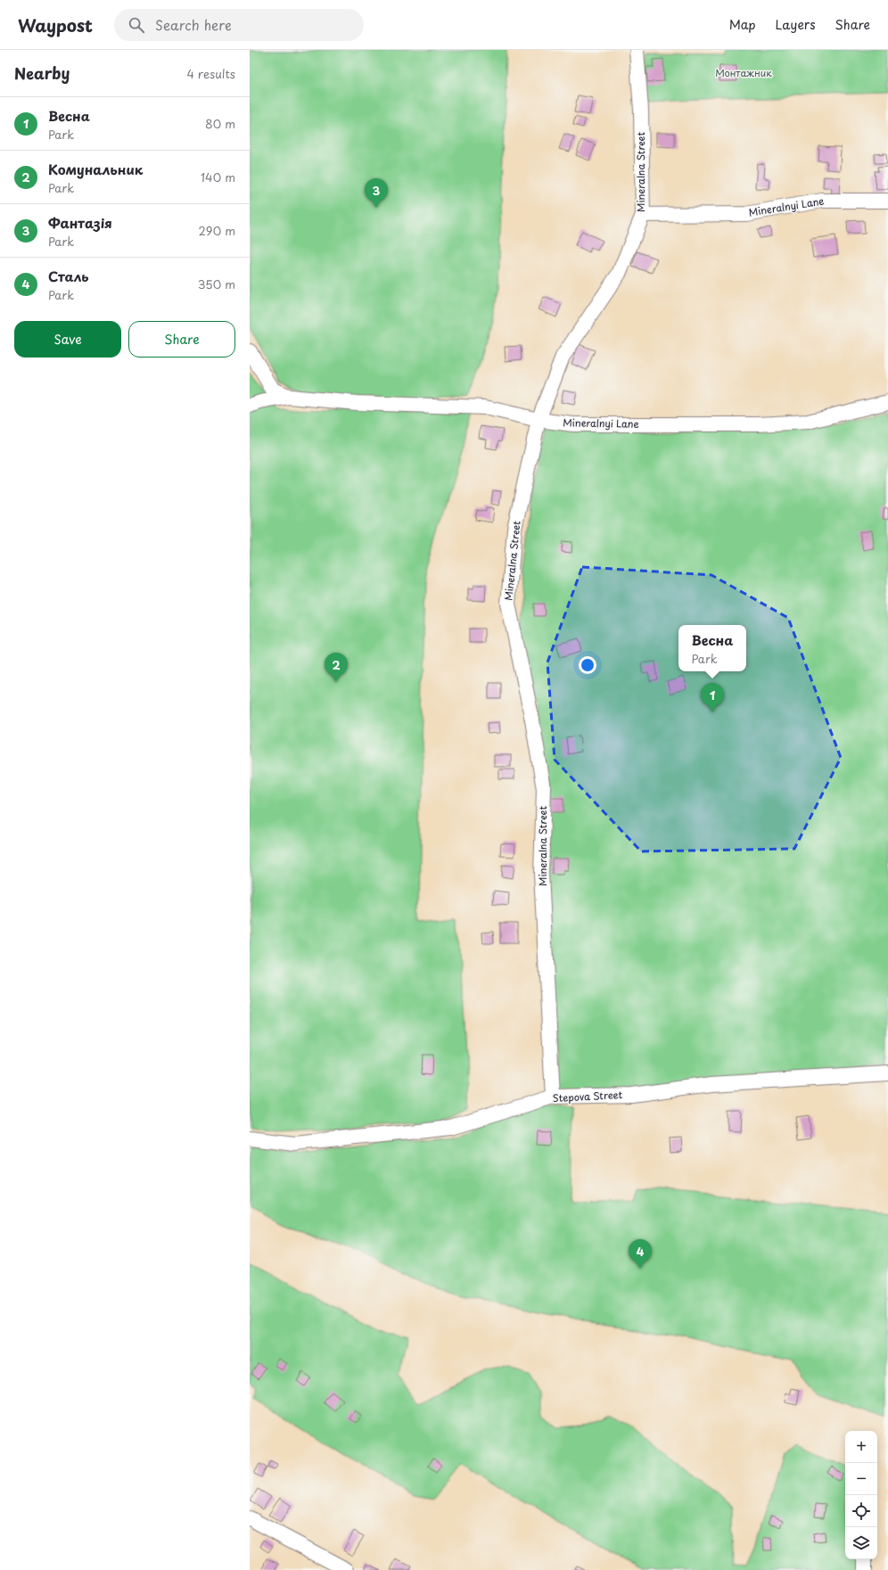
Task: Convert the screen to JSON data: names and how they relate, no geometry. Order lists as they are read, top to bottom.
{
  "streets": {
    "street": ["Mineralna Street", "Mineralnyi Lane", "Stepova Street"]
  },
  "crossings": [
    ["Mineralna Street", "Mineralnyi Lane"],
    ["Mineralna Street", "Stepova Street"]
  ],
  "parks": ["Монтажник"],
  "page": {
    "header": "Waypost",
    "search": "Search here",
    "nav": ["Map", "Layers", "Share"],
    "heading": ["Nearby", "4 results"],
    "list": [
      {
        "mark": "1",
        "name": "Весна",
        "note": "Park",
        "value": "80 m"
      },
      {
        "mark": "2",
        "name": "Комунальник",
        "note": "Park",
        "value": "140 m"
      },
      {
        "mark": "3",
        "name": "Фантазія",
        "note": "Park",
        "value": "290 m"
      },
      {
        "mark": "4",
        "name": "Сталь",
        "note": "Park",
        "value": "350 m"
      }
    ],
    "pins": [
      "3",
      "2",
      "1",
      "4"
    ],
    "buttons": ["Save", "Share"],
    "popup": ["Весна", "Park"],
    "map_buttons": ["+", "−"]
  }
}
